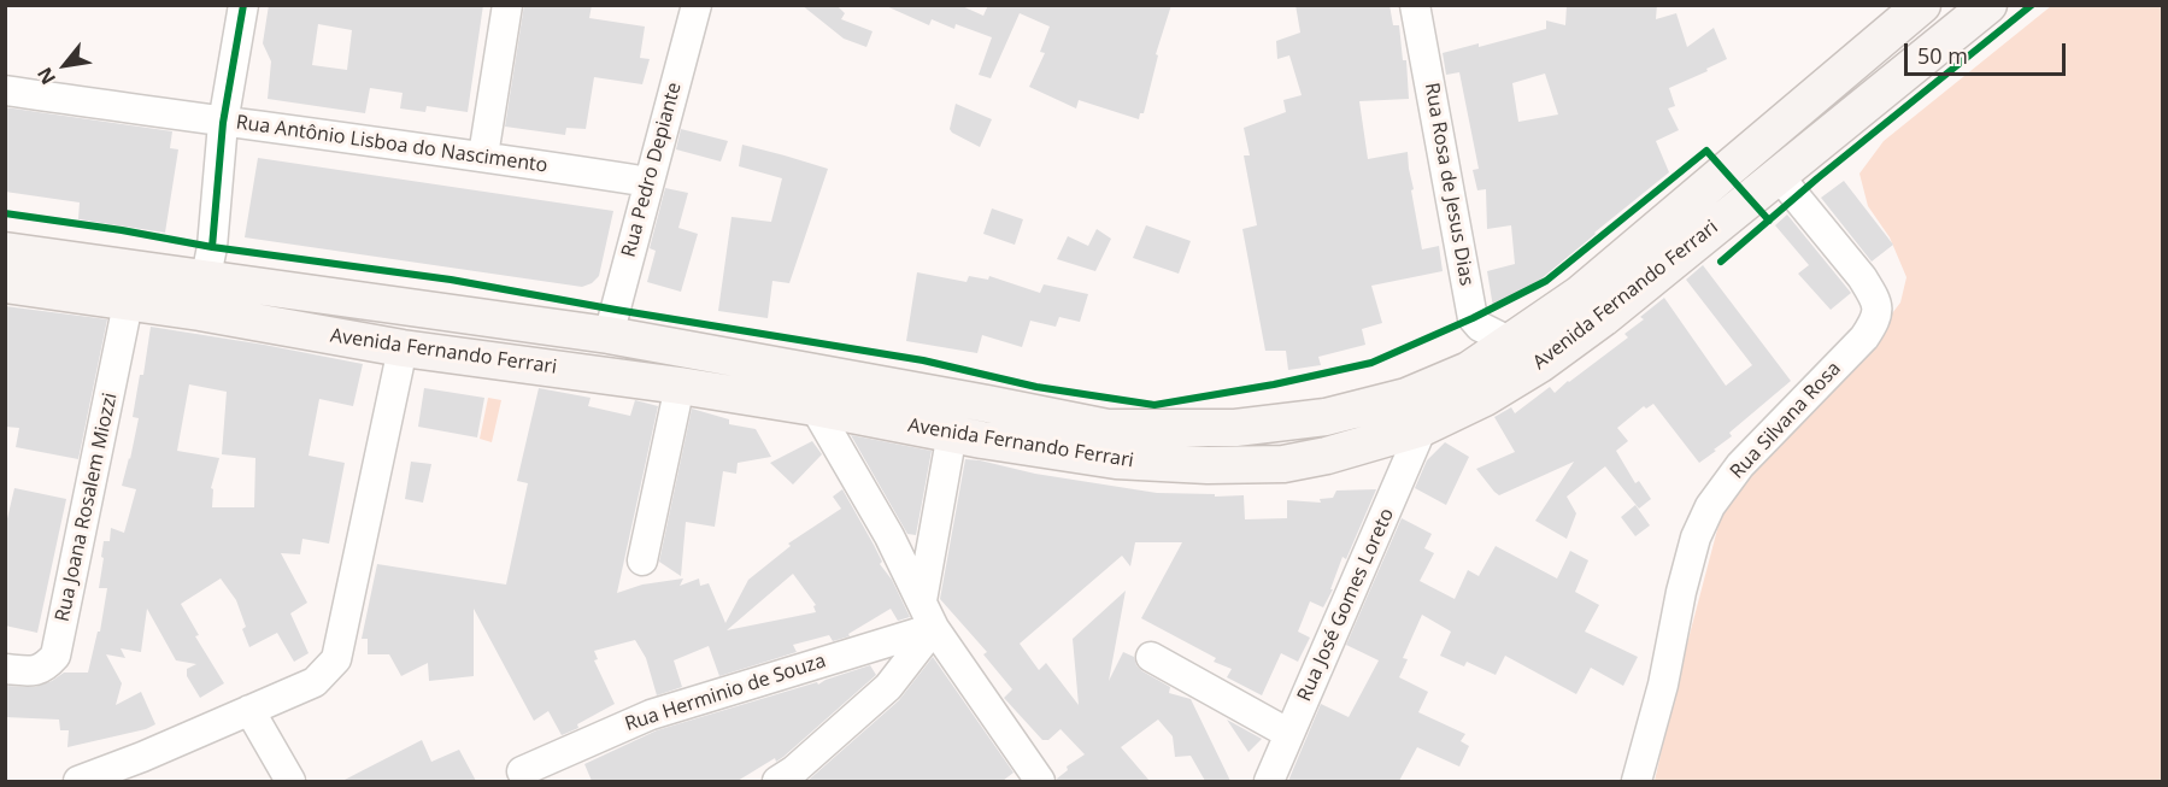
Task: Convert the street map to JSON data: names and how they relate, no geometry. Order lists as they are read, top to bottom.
{
  "streets": {
    "main road": ["Avenida Fernando Ferrari"],
    "street": [
      "Rua Antônio Lisboa do Nascimento",
      "Rua Pedro Depiante",
      "Rua Rosa de Jesus Dias",
      "Rua Silvana Rosa",
      "Rua Joana Rosalem Miozzi",
      "Rua José Gomes Loreto",
      "Rua Herminio de Souza"
    ]
  },
  "crossings": [
    ["Rua Antônio Lisboa do Nascimento", "Rua Pedro Depiante"],
    ["Rua Pedro Depiante", "Avenida Fernando Ferrari"],
    ["Rua Rosa de Jesus Dias", "Avenida Fernando Ferrari"],
    ["Avenida Fernando Ferrari", "Rua Silvana Rosa"],
    ["Avenida Fernando Ferrari", "Rua Joana Rosalem Miozzi"],
    ["Avenida Fernando Ferrari", "Rua José Gomes Loreto"]
  ],
  "scale_bar": "50 m",
  "north": "bottom left"
}
